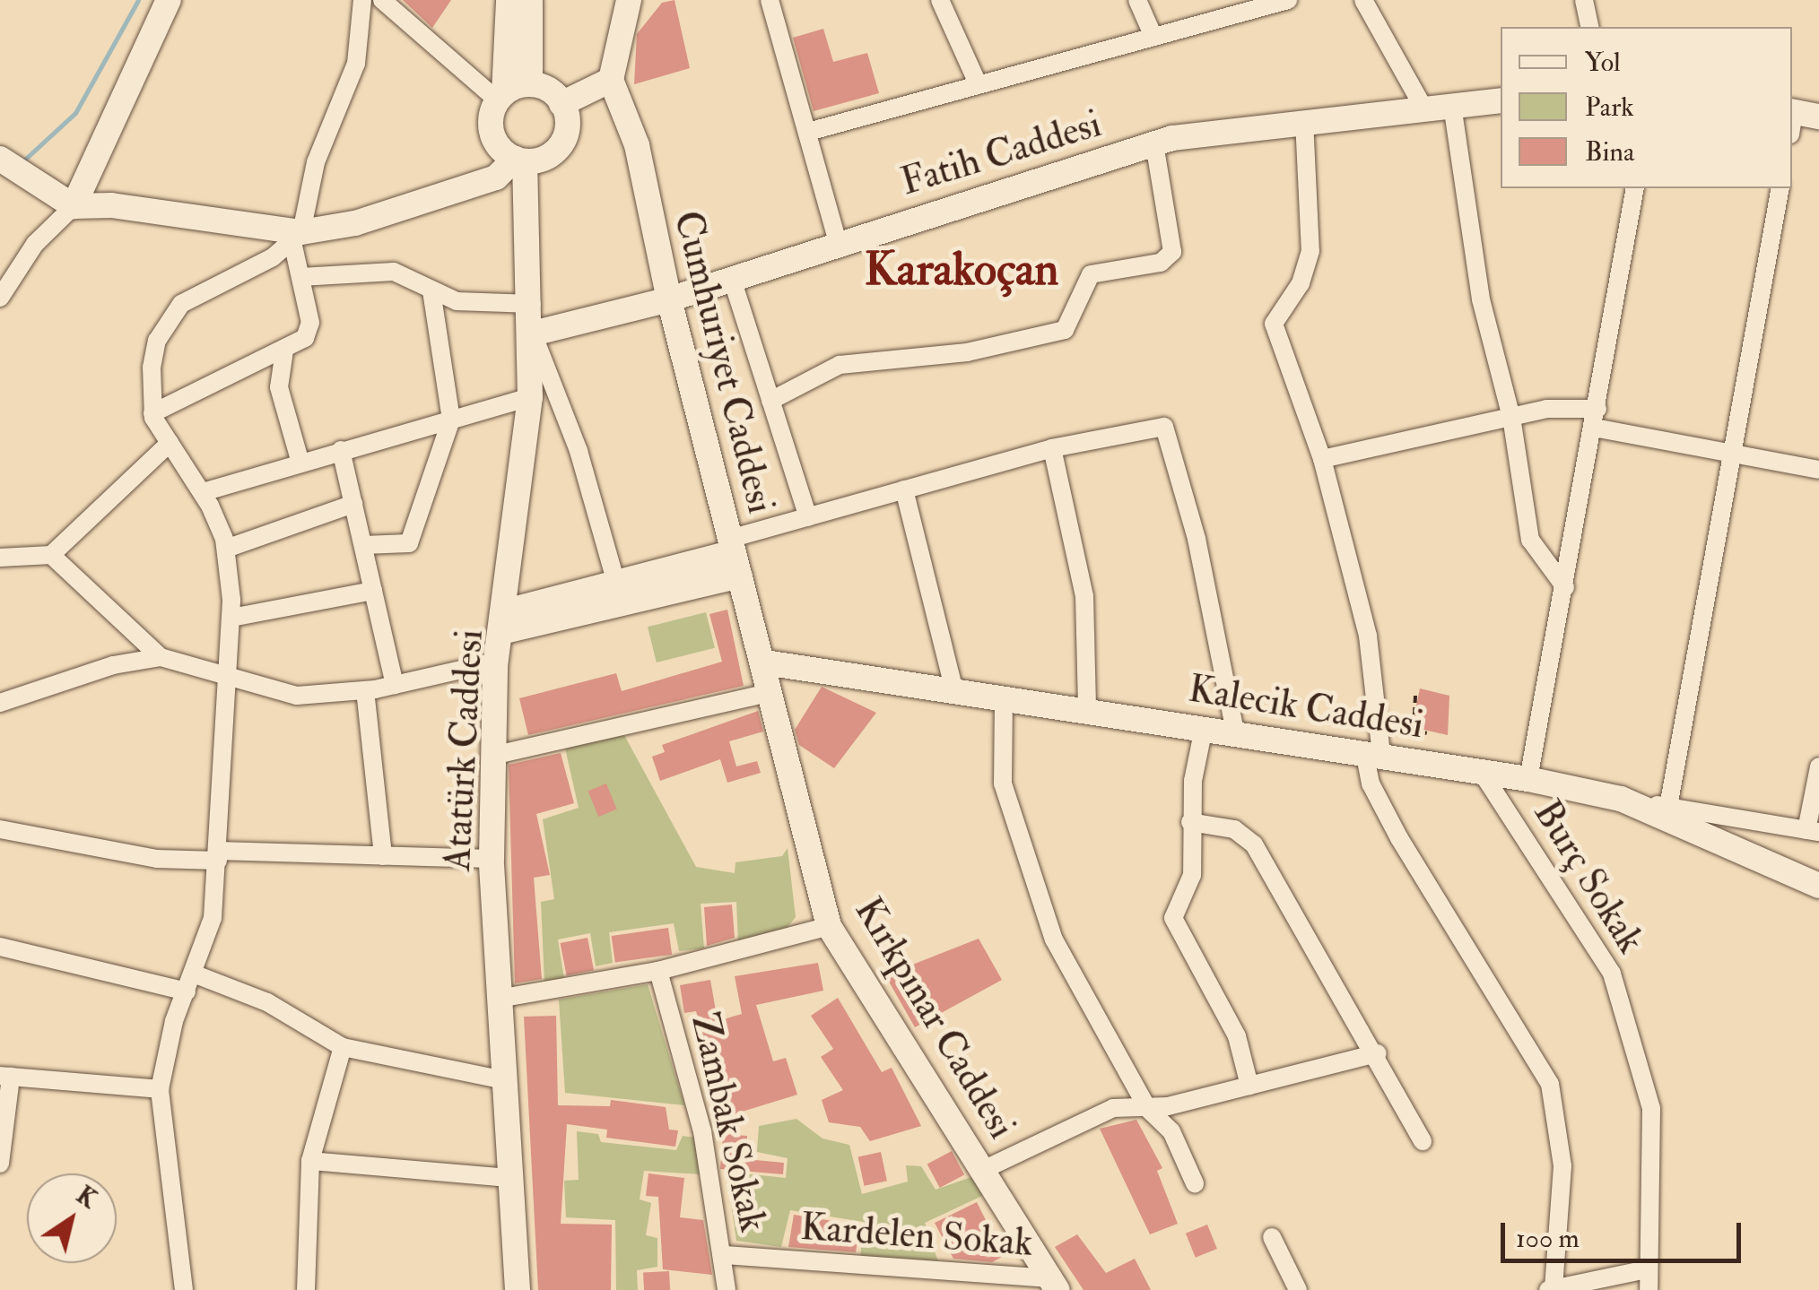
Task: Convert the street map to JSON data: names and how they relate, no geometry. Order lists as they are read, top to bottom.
{
  "streets": {
    "street": [
      "Fatih Caddesi",
      "Cumhuriyet Caddesi",
      "Kalecik Caddesi",
      "Atatürk Caddesi",
      "Burç Sokak",
      "Kırkpınar Caddesi",
      "Zambak Sokak",
      "Kardelen Sokak"
    ]
  },
  "crossings": [
    ["Fatih Caddesi", "Cumhuriyet Caddesi"],
    ["Fatih Caddesi", "Atatürk Caddesi"],
    ["Cumhuriyet Caddesi", "Kalecik Caddesi"],
    ["Cumhuriyet Caddesi", "Kırkpınar Caddesi"],
    ["Kalecik Caddesi", "Burç Sokak"],
    ["Kalecik Caddesi", "Kırkpınar Caddesi"],
    ["Kırkpınar Caddesi", "Kardelen Sokak"],
    ["Zambak Sokak", "Kardelen Sokak"]
  ],
  "districts": ["Karakoçan"],
  "legend": ["Yol", "Park", "Bina"],
  "scale_bar": "100 m",
  "north": "top right"
}
